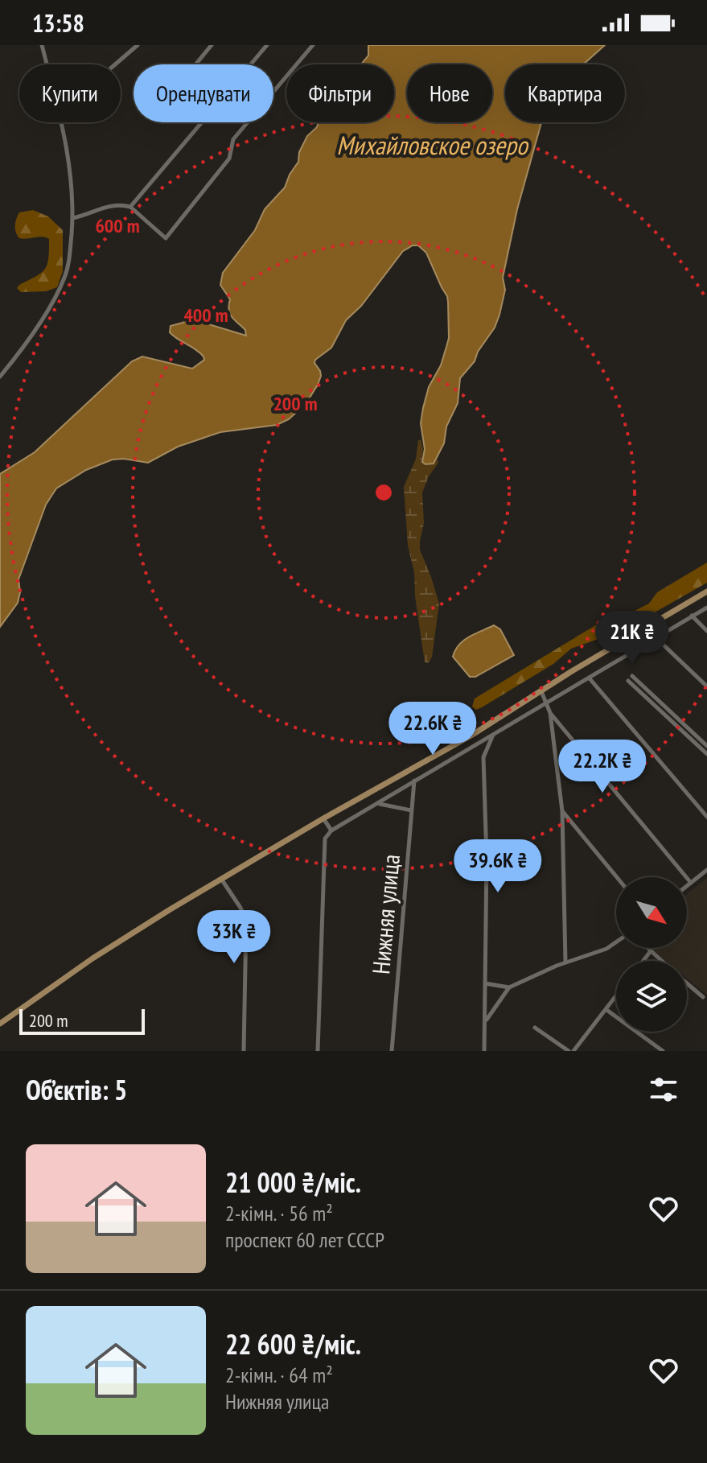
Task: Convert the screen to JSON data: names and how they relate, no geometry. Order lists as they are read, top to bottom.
{
  "streets": {
    "street": ["Нижняя улица"]
  },
  "water": ["Михайловское озеро"],
  "scale_bar": "200 m",
  "north": "bottom right",
  "page": {
    "status": "13:58",
    "chip": [
      "Купити",
      "Орендувати",
      "Фільтри",
      "Нове",
      "Квартира"
    ],
    "price": [
      "21K ₴",
      "22.6K ₴",
      "22.2K ₴",
      "39.6K ₴",
      "33K ₴"
    ],
    "scale": "200 m",
    "heading": "Об’єктів: 5",
    "list": [
      {
        "name": "21 000 ₴/міс.",
        "note": "2-кімн. · 56 m² · проспект 60 лет СССР"
      },
      {
        "name": "22 600 ₴/міс.",
        "note": "2-кімн. · 64 m² · Нижняя улица"
      }
    ]
  },
  "rings": ["600 m", "400 m", "200 m"]
}
